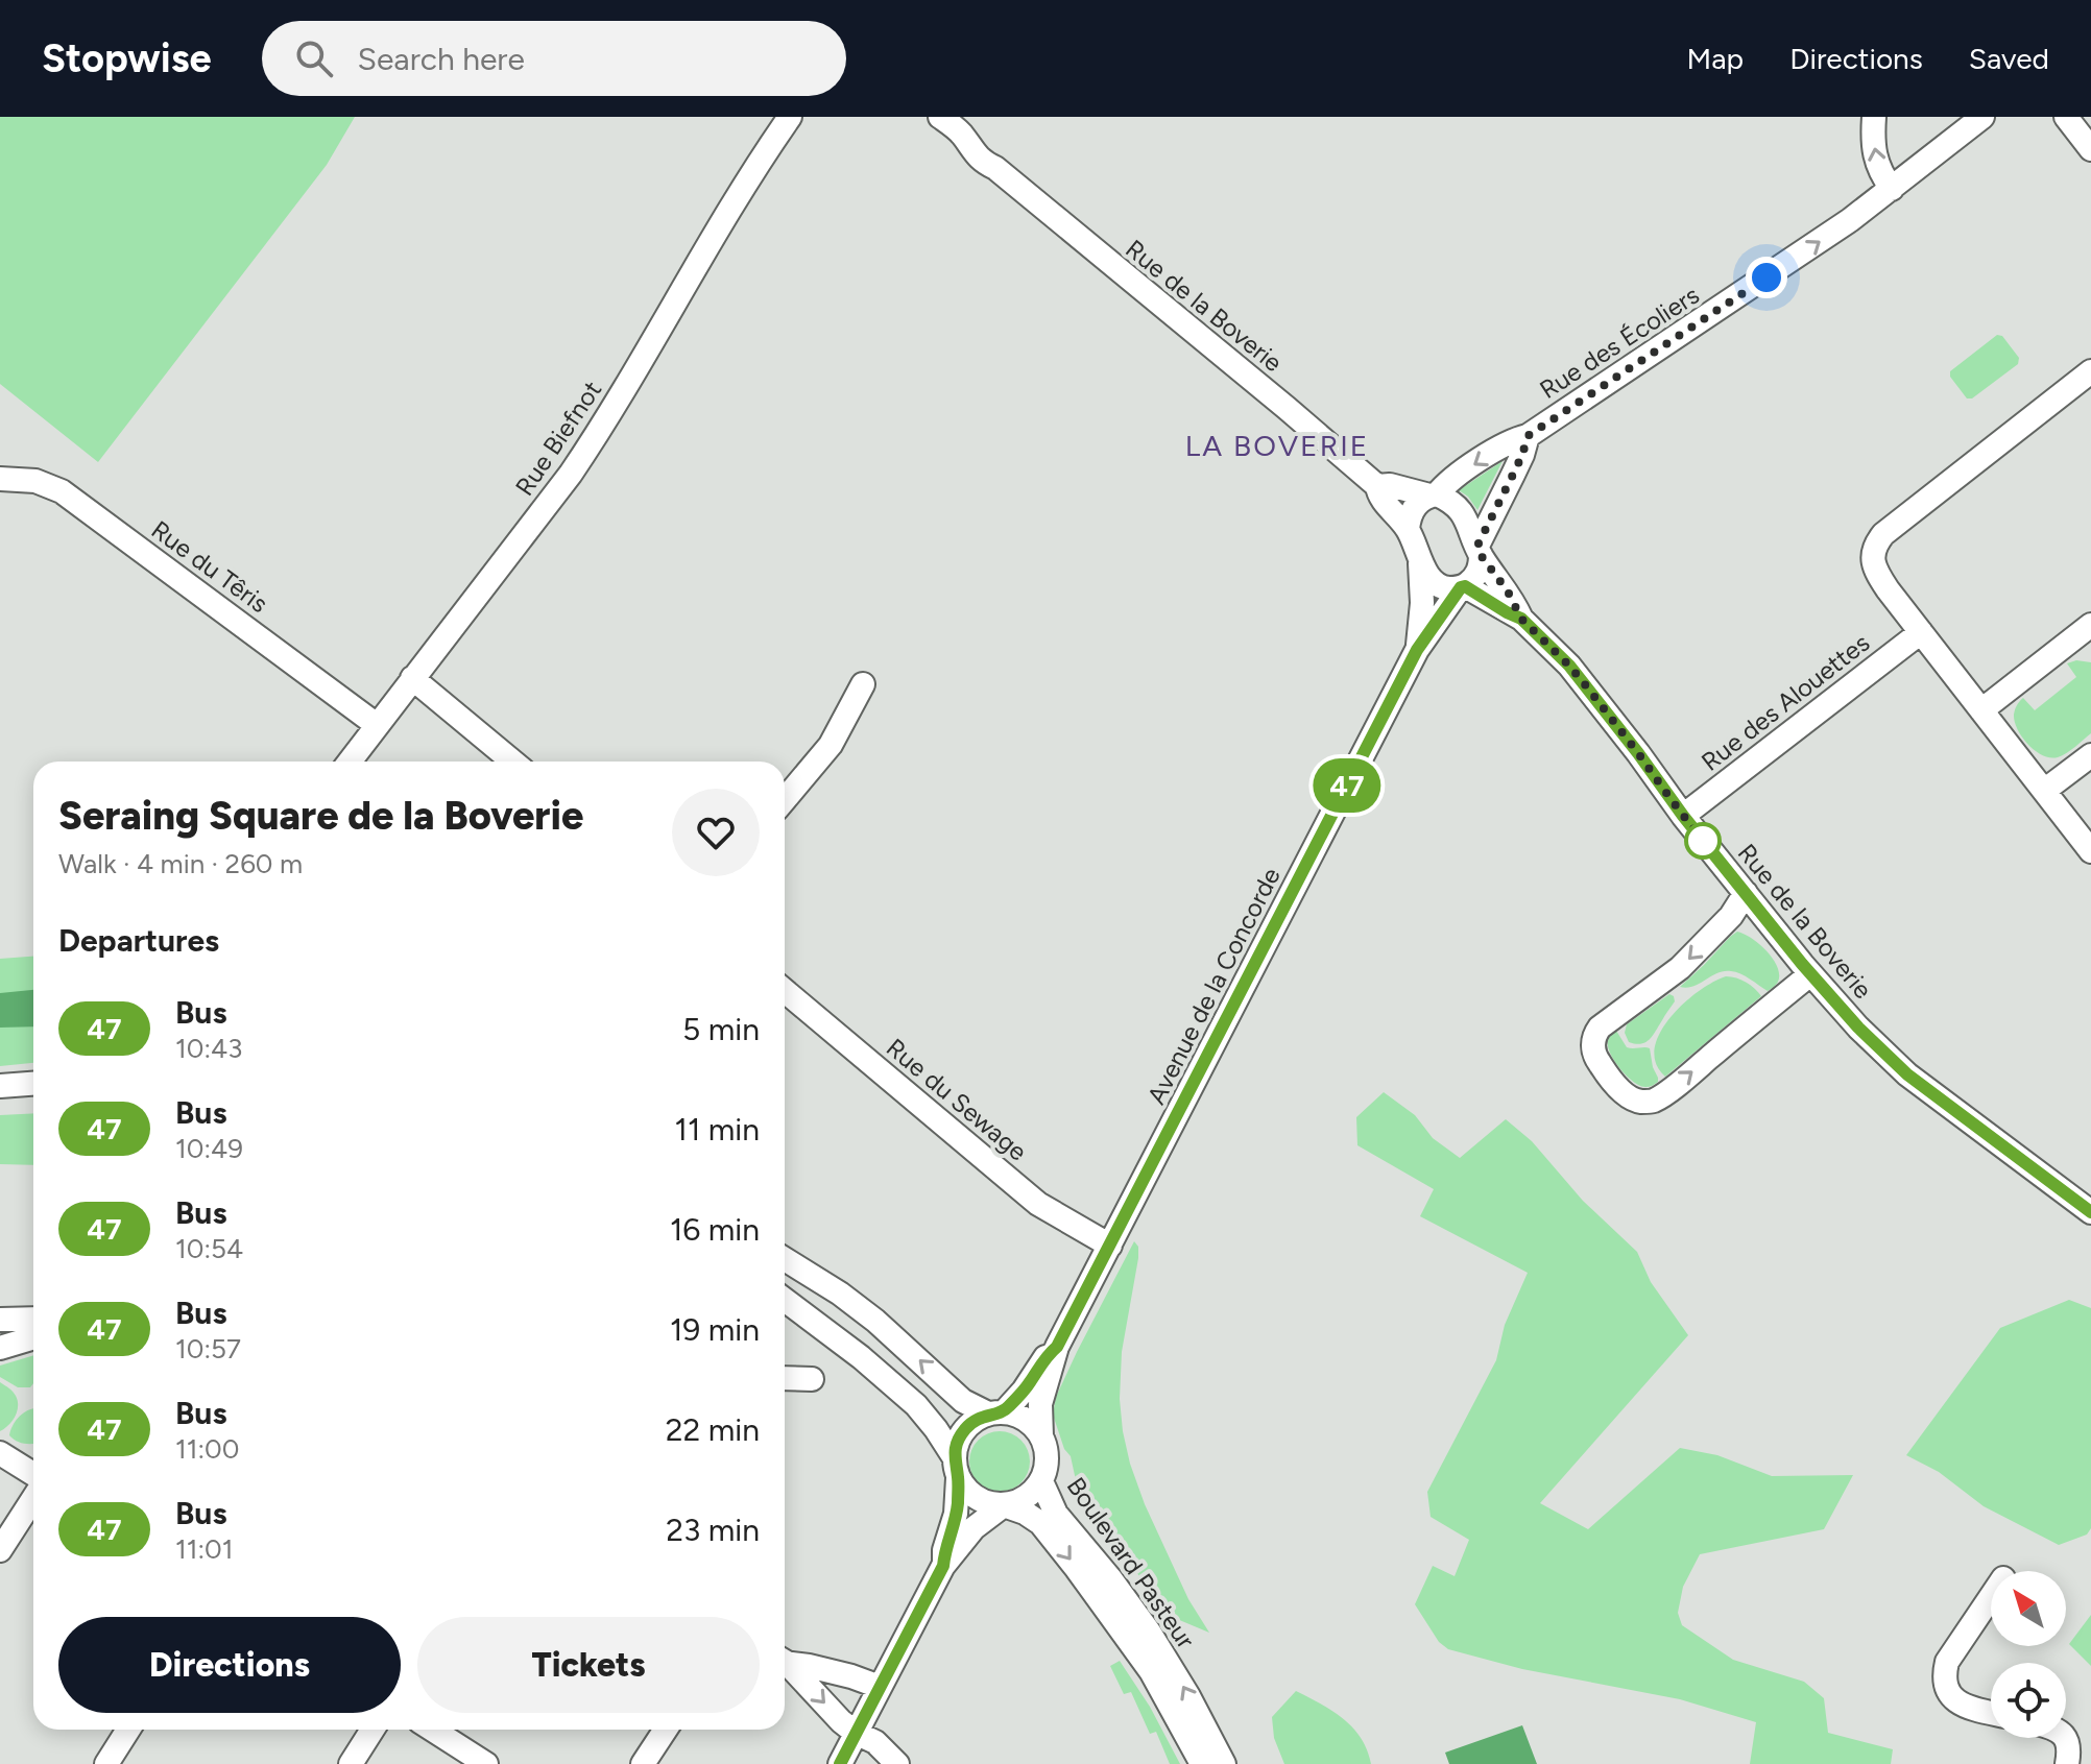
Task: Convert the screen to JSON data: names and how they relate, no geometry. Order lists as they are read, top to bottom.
{
  "streets": {
    "street": [
      "Rue de la Boverie",
      "Rue des Écoliers",
      "Rue Biefnot",
      "Rue du Têris",
      "Rue des Alouettes",
      "Avenue de la Concorde",
      "Rue du Sewage",
      "Boulevard Pasteur"
    ]
  },
  "crossings": [
    ["Rue de la Boverie", "Rue des Écoliers"],
    ["Rue de la Boverie", "Rue des Alouettes"],
    ["Rue de la Boverie", "Avenue de la Concorde"],
    ["Rue des Écoliers", "Avenue de la Concorde"],
    ["Rue Biefnot", "Rue du Têris"],
    ["Avenue de la Concorde", "Rue du Sewage"],
    ["Avenue de la Concorde", "Boulevard Pasteur"]
  ],
  "districts": ["LA BOVERIE"],
  "lines": ["bus line 47"],
  "north": "top left",
  "page": {
    "header": "Stopwise",
    "search": "Search here",
    "nav": ["Map", "Directions", "Saved"],
    "on_map": "47",
    "heading": [
      ["Seraing Square de la Boverie", "Walk · 4 min · 260 m"],
      "Departures"
    ],
    "list": [
      {
        "mark": "47",
        "name": "Bus",
        "note": "10:43",
        "value": "5 min"
      },
      {
        "mark": "47",
        "name": "Bus",
        "note": "10:49",
        "value": "11 min"
      },
      {
        "mark": "47",
        "name": "Bus",
        "note": "10:54",
        "value": "16 min"
      },
      {
        "mark": "47",
        "name": "Bus",
        "note": "10:57",
        "value": "19 min"
      },
      {
        "mark": "47",
        "name": "Bus",
        "note": "11:00",
        "value": "22 min"
      },
      {
        "mark": "47",
        "name": "Bus",
        "note": "11:01",
        "value": "23 min"
      }
    ],
    "buttons": ["Directions", "Tickets"]
  }
}
